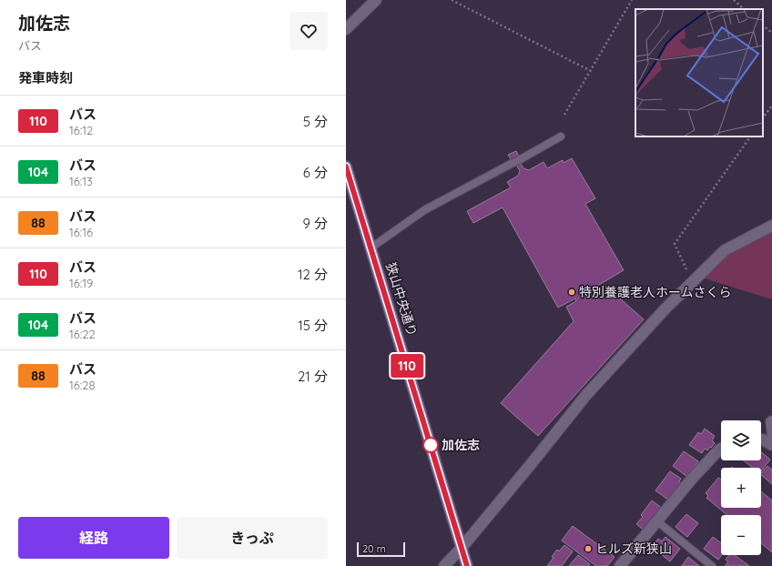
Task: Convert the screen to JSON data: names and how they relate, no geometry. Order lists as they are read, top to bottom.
{
  "streets": {
    "street": ["狭山中央通り"]
  },
  "places": ["特別養護老人ホームさくら", "加佐志", "ヒルズ新狭山"],
  "lines": ["bus line 110"],
  "scale_bar": "20 m",
  "page": {
    "heading": [
      ["加佐志", "バス"],
      "発車時刻"
    ],
    "on_map": "110",
    "list": [
      {
        "mark": "110",
        "name": "バス",
        "note": "16:12",
        "value": "5 分"
      },
      {
        "mark": "104",
        "name": "バス",
        "note": "16:13",
        "value": "6 分"
      },
      {
        "mark": "88",
        "name": "バス",
        "note": "16:16",
        "value": "9 分"
      },
      {
        "mark": "110",
        "name": "バス",
        "note": "16:19",
        "value": "12 分"
      },
      {
        "mark": "104",
        "name": "バス",
        "note": "16:22",
        "value": "15 分"
      },
      {
        "mark": "88",
        "name": "バス",
        "note": "16:28",
        "value": "21 分"
      }
    ],
    "map_buttons": ["+", "−"],
    "buttons": ["経路", "きっぷ"],
    "scale": "20 m"
  }
}
